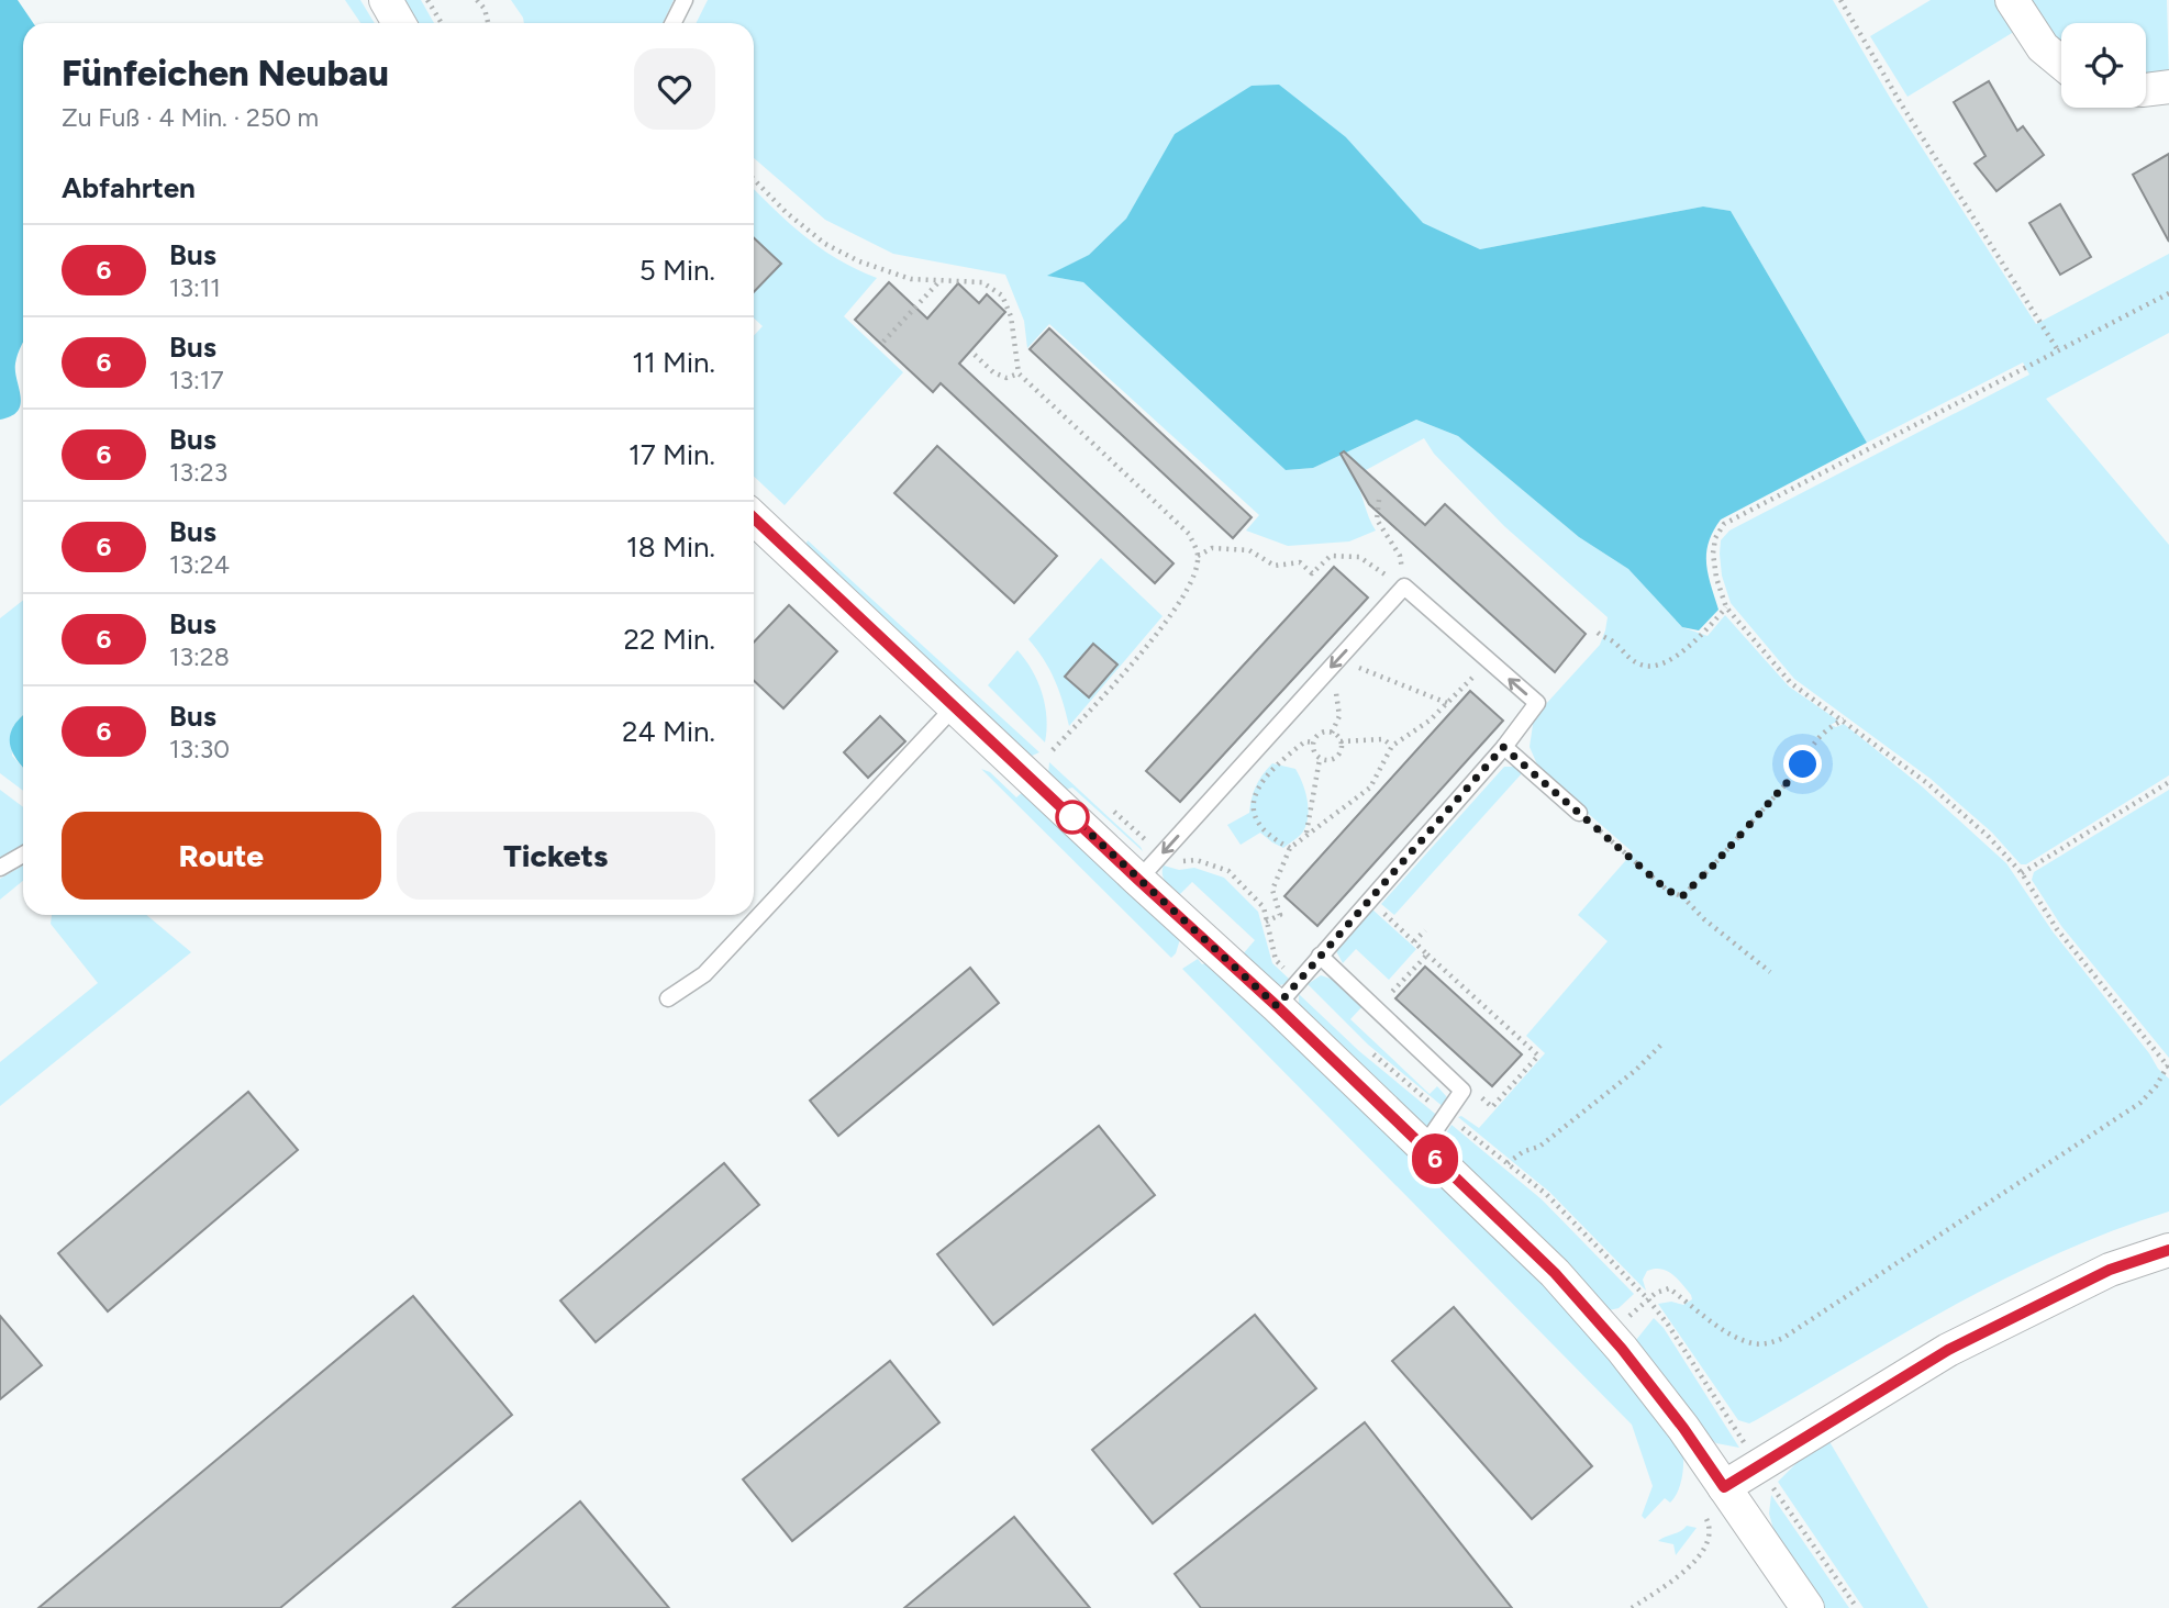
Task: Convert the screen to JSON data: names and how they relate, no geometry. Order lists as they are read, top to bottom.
{
  "lines": ["bus line 6"],
  "page": {
    "on_map": "6",
    "heading": [
      ["Fünfeichen Neubau", "Zu Fuß · 4 Min. · 250 m"],
      "Abfahrten"
    ],
    "list": [
      {
        "mark": "6",
        "name": "Bus",
        "note": "13:11",
        "value": "5 Min."
      },
      {
        "mark": "6",
        "name": "Bus",
        "note": "13:17",
        "value": "11 Min."
      },
      {
        "mark": "6",
        "name": "Bus",
        "note": "13:23",
        "value": "17 Min."
      },
      {
        "mark": "6",
        "name": "Bus",
        "note": "13:24",
        "value": "18 Min."
      },
      {
        "mark": "6",
        "name": "Bus",
        "note": "13:28",
        "value": "22 Min."
      },
      {
        "mark": "6",
        "name": "Bus",
        "note": "13:30",
        "value": "24 Min."
      }
    ],
    "buttons": ["Route", "Tickets"]
  }
}
